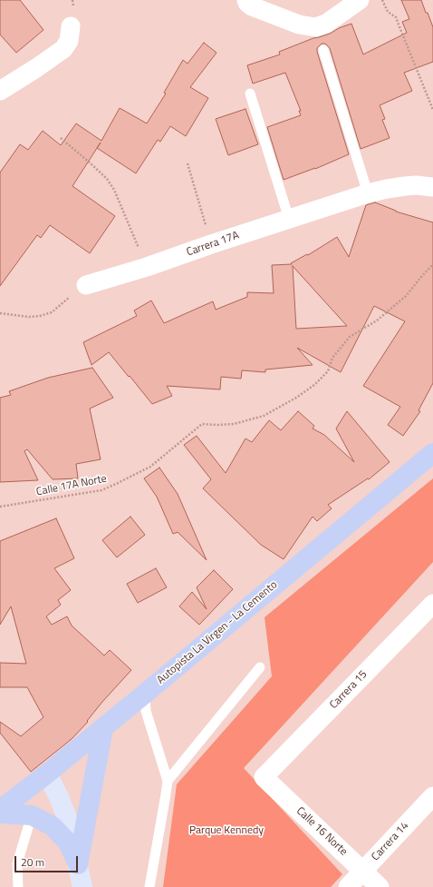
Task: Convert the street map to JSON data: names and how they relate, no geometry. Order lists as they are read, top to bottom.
{
  "streets": {
    "main road": ["Autopista La Virgen - La Cemento"],
    "street": [
      "Carrera 17A",
      "Carrera 15",
      "Calle 16 Norte",
      "Carrera 14"
    ],
    "path": ["Calle 17A Norte"]
  },
  "crossings": [
    ["Carrera 15", "Calle 16 Norte"],
    ["Calle 16 Norte", "Carrera 14"]
  ],
  "parks": ["Parque Kennedy"],
  "scale_bar": "20 m"
}
